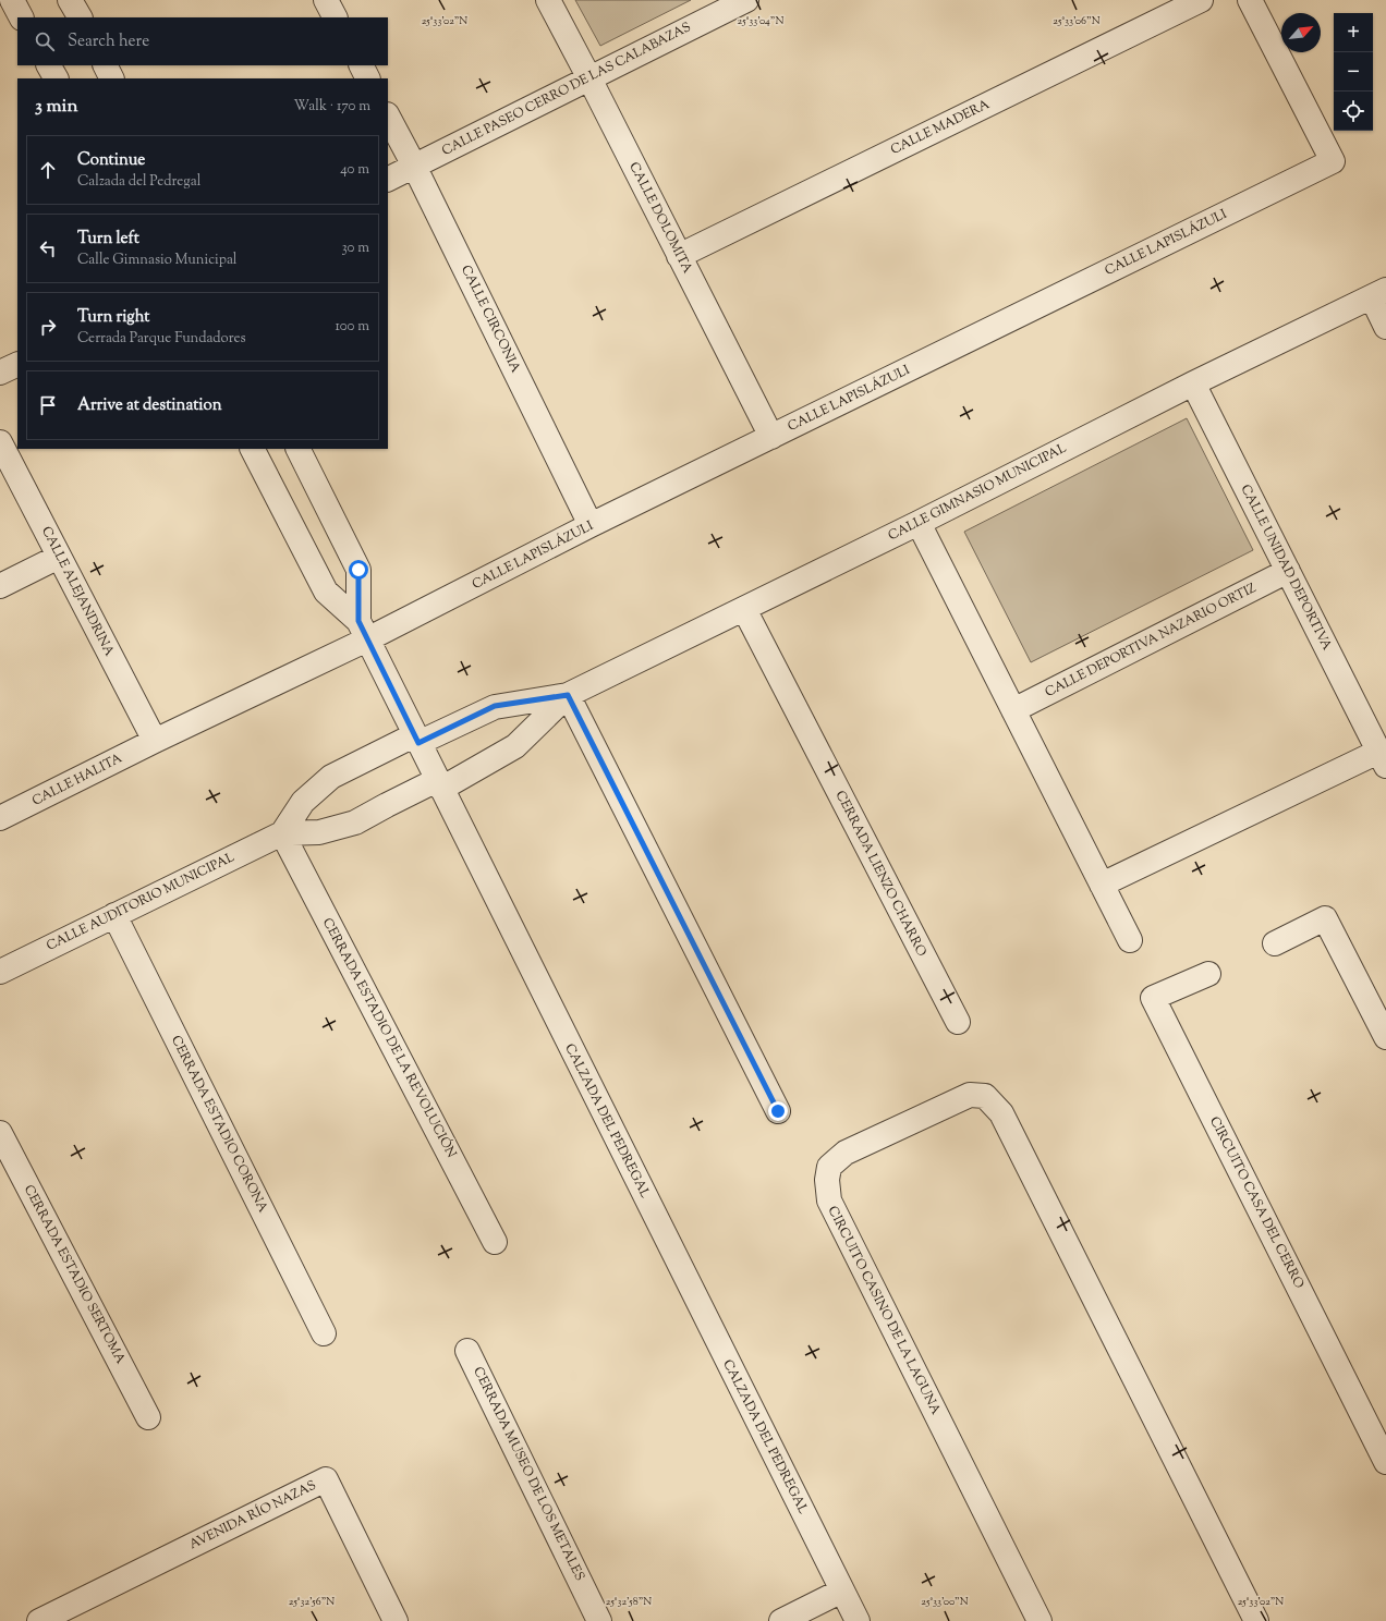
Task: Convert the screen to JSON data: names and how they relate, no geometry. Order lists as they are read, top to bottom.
{
  "streets": {
    "street": [
      "CALLE PASEO CERRO DE LAS CALABAZAS",
      "CALLE MADERA",
      "CALLE DOLOMITA",
      "CALLE LAPISLÁZULI",
      "CALLE CIRCONIA",
      "CALLE GIMNASIO MUNICIPAL",
      "CALLE UNIDAD DEPORTIVA",
      "CALLE ALEJANDRINA",
      "CALLE DEPORTIVA NAZARIO ORTIZ",
      "CALLE HALITA",
      "CERRADA LIENZO CHARRO",
      "CALLE AUDITORIO MUNICIPAL",
      "CERRADA ESTADIO DE LA REVOLUCIÓN",
      "CALZADA DEL PEDREGAL",
      "CERRADA ESTADIO CORONA",
      "CIRCUITO CASA DEL CERRO",
      "CERRADA ESTADIO SERTOMA",
      "CIRCUITO CASINO DE LA LAGUNA",
      "CERRADA MUSEO DE LOS METALES",
      "AVENIDA RÍO NAZAS"
    ]
  },
  "crossings": [
    ["CALLE PASEO CERRO DE LAS CALABAZAS", "CALLE DOLOMITA"],
    ["CALLE PASEO CERRO DE LAS CALABAZAS", "CALLE CIRCONIA"],
    ["CALLE MADERA", "CALLE DOLOMITA"],
    ["CALLE DOLOMITA", "CALLE LAPISLÁZULI"],
    ["CALLE LAPISLÁZULI", "CALLE CIRCONIA"],
    ["CALLE LAPISLÁZULI", "CALLE ALEJANDRINA"],
    ["CALLE LAPISLÁZULI", "CALLE HALITA"],
    ["CALLE LAPISLÁZULI", "CALZADA DEL PEDREGAL"],
    ["CALLE GIMNASIO MUNICIPAL", "CALLE UNIDAD DEPORTIVA"],
    ["CALLE GIMNASIO MUNICIPAL", "CERRADA LIENZO CHARRO"],
    ["CALLE GIMNASIO MUNICIPAL", "CALLE AUDITORIO MUNICIPAL"],
    ["CALLE GIMNASIO MUNICIPAL", "CALZADA DEL PEDREGAL"],
    ["CALLE UNIDAD DEPORTIVA", "CALLE DEPORTIVA NAZARIO ORTIZ"],
    ["CALLE ALEJANDRINA", "CALLE HALITA"],
    ["CALLE AUDITORIO MUNICIPAL", "CERRADA ESTADIO DE LA REVOLUCIÓN"],
    ["CALLE AUDITORIO MUNICIPAL", "CALZADA DEL PEDREGAL"],
    ["CALLE AUDITORIO MUNICIPAL", "CERRADA ESTADIO CORONA"]
  ],
  "north": "top right",
  "page": {
    "map_buttons": ["+", "−"],
    "search": "Search here",
    "heading": ["3 min", "Walk · 170 m"],
    "list": [
      ["Continue", "Calzada del Pedregal", "40 m"],
      ["Turn left", "Calle Gimnasio Municipal", "30 m"],
      ["Turn right", "Cerrada Parque Fundadores", "100 m"],
      "Arrive at destination"
    ]
  },
  "coordinates": [
    "25°33'02\"N",
    "25°33'04\"N",
    "25°33'06\"N",
    "25°32'56\"N",
    "25°32'58\"N",
    "25°33'00\"N"
  ]
}
